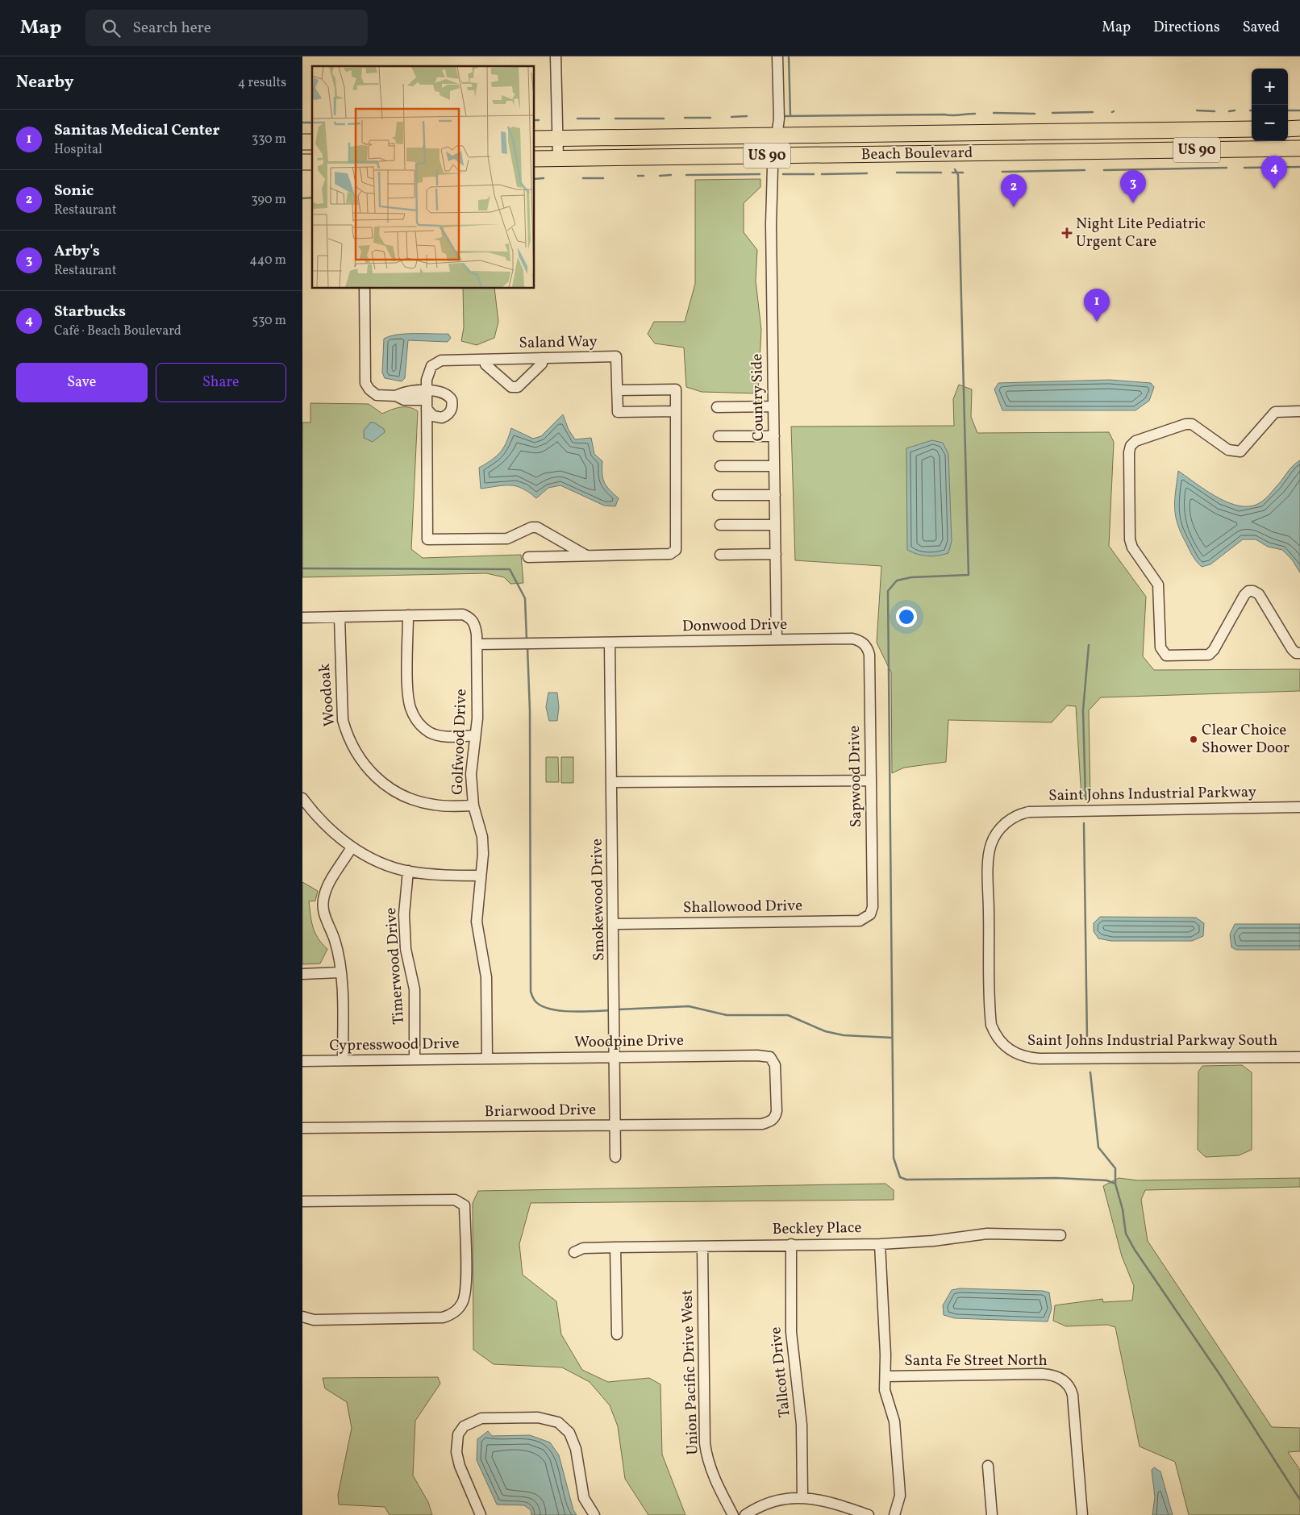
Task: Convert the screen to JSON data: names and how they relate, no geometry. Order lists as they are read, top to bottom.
{
  "streets": {
    "highway": ["US 90", "Beach Boulevard"],
    "street": [
      "Saland Way",
      "Country Side",
      "Donwood Drive",
      "Woodoak",
      "Golfwood Drive",
      "Sapwood Drive",
      "Saint Johns Industrial Parkway",
      "Smokewood Drive",
      "Shallowood Drive",
      "Timerwood Drive",
      "Saint Johns Industrial Parkway South",
      "Woodpine Drive",
      "Cypresswood Drive",
      "Briarwood Drive",
      "Beckley Place",
      "Santa Fe Street North",
      "Union Pacific Drive West",
      "Tallcott Drive"
    ]
  },
  "crossings": [
    ["US 90", "Country Side"],
    ["Beach Boulevard", "Country Side"],
    ["Country Side", "Donwood Drive"],
    ["Donwood Drive", "Golfwood Drive"],
    ["Donwood Drive", "Sapwood Drive"],
    ["Donwood Drive", "Smokewood Drive"],
    ["Woodoak", "Golfwood Drive"],
    ["Golfwood Drive", "Woodpine Drive"],
    ["Golfwood Drive", "Cypresswood Drive"],
    ["Sapwood Drive", "Shallowood Drive"],
    ["Saint Johns Industrial Parkway", "Saint Johns Industrial Parkway South"],
    ["Smokewood Drive", "Shallowood Drive"],
    ["Smokewood Drive", "Woodpine Drive"],
    ["Smokewood Drive", "Briarwood Drive"],
    ["Timerwood Drive", "Cypresswood Drive"],
    ["Woodpine Drive", "Cypresswood Drive"],
    ["Woodpine Drive", "Briarwood Drive"],
    ["Beckley Place", "Union Pacific Drive West"],
    ["Beckley Place", "Tallcott Drive"]
  ],
  "places": {
    "health": ["Night Lite Pediatric Urgent Care"],
    "other": ["Clear Choice Shower Door"]
  },
  "page": {
    "header": "Map",
    "search": "Search here",
    "nav": ["Map", "Directions", "Saved"],
    "heading": ["Nearby", "4 results"],
    "map_buttons": ["+", "−"],
    "list": [
      {
        "mark": "1",
        "name": "Sanitas Medical Center",
        "note": "Hospital",
        "value": "330 m"
      },
      {
        "mark": "2",
        "name": "Sonic",
        "note": "Restaurant",
        "value": "390 m"
      },
      {
        "mark": "3",
        "name": "Arby's",
        "note": "Restaurant",
        "value": "440 m"
      },
      {
        "mark": "4",
        "name": "Starbucks",
        "note": "Café · Beach Boulevard",
        "value": "530 m"
      }
    ],
    "pins": [
      "4",
      "3",
      "2",
      "1"
    ],
    "buttons": ["Save", "Share"]
  }
}
